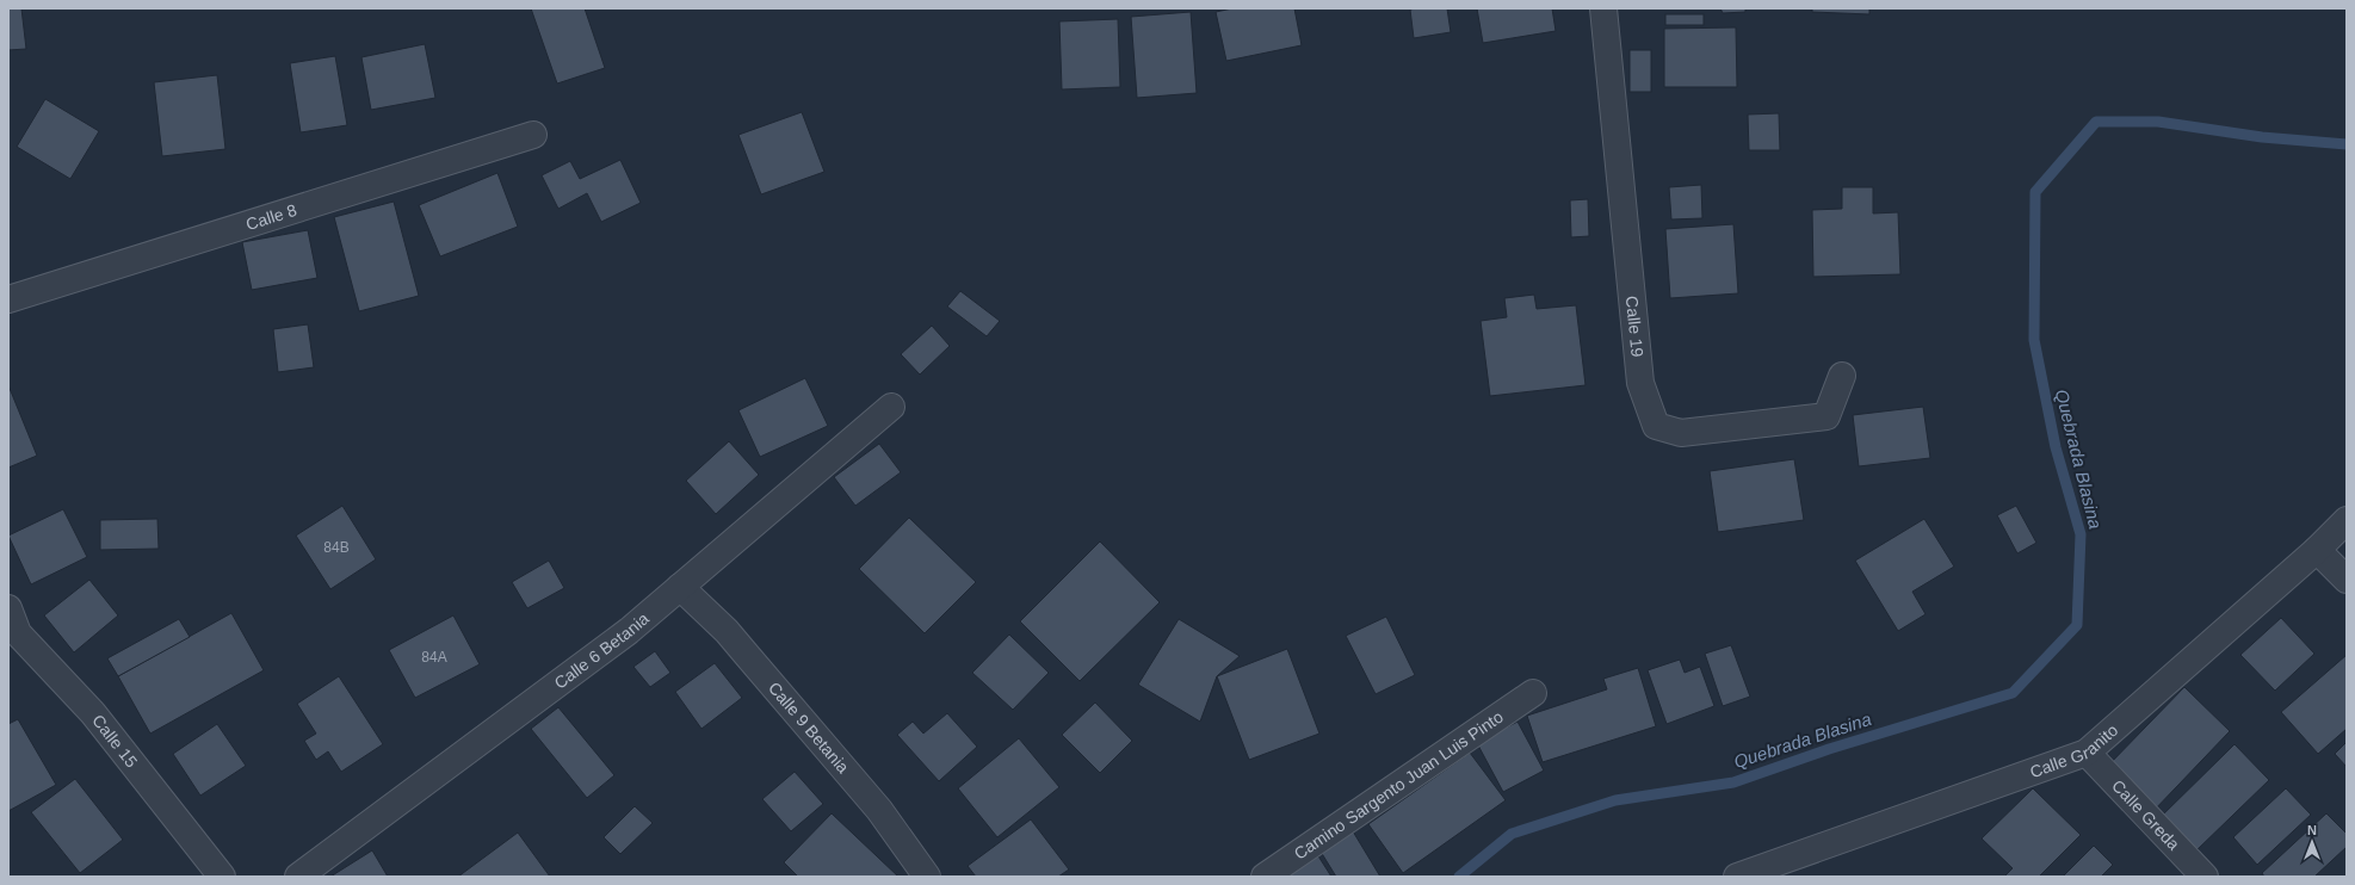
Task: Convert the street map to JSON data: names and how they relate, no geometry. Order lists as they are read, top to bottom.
{
  "streets": {
    "street": [
      "Calle 8",
      "Calle 19",
      "Calle 6 Betania",
      "Calle 9 Betania",
      "Calle 15",
      "Calle Granito",
      "Camino Sargento Juan Luis Pinto",
      "Calle Greda"
    ]
  },
  "crossings": [
    ["Calle 6 Betania", "Calle 9 Betania"],
    ["Calle Granito", "Calle Greda"]
  ],
  "water": ["Quebrada Blasina"],
  "house_numbers": ["84B", "84A"],
  "north": "top"
}
